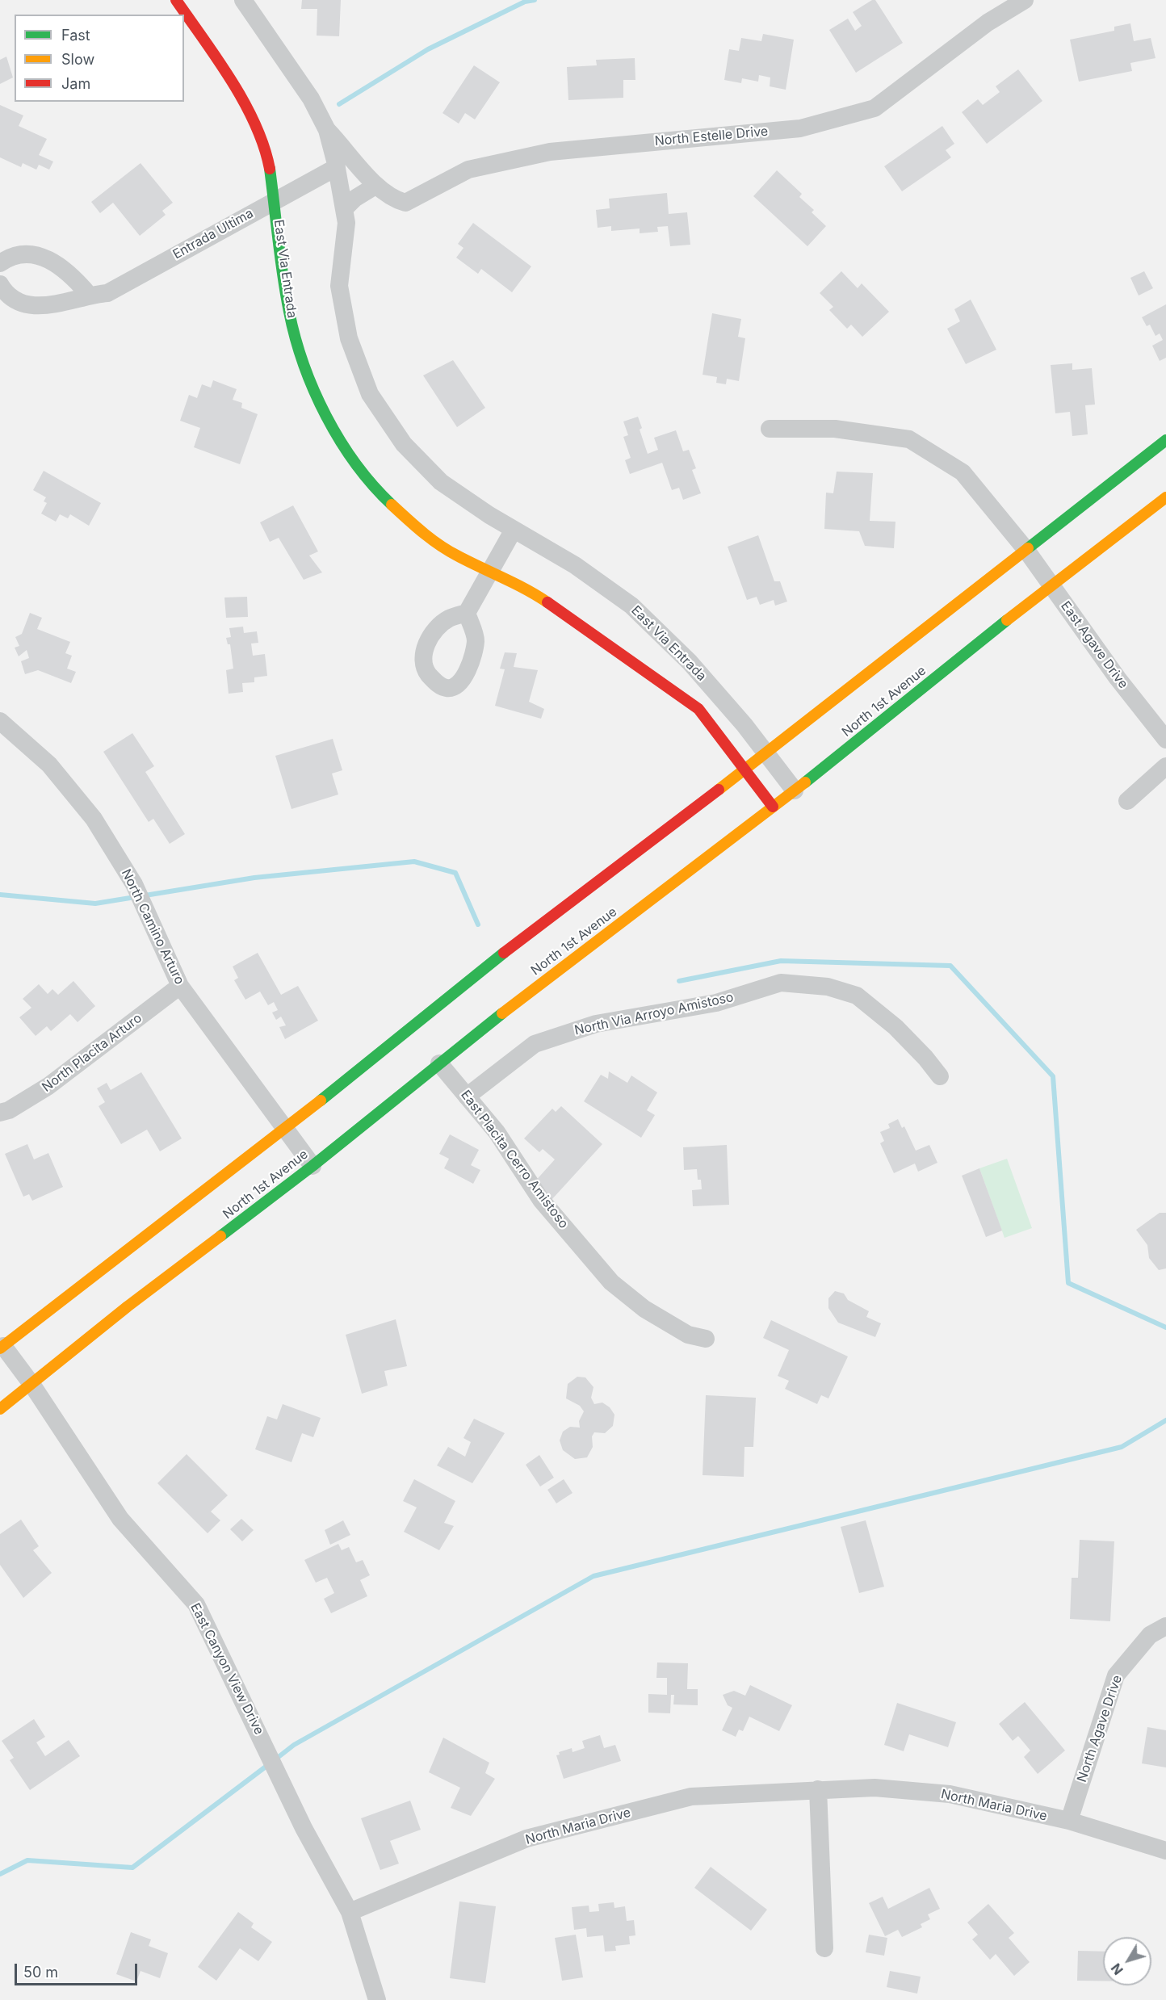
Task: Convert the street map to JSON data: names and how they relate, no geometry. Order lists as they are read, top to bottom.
{
  "streets": {
    "main road": ["East Via Entrada", "North 1st Avenue"],
    "street": [
      "North Estelle Drive",
      "Entrada Ultima",
      "East Agave Drive",
      "North Camino Arturo",
      "North Via Arroyo Amistoso",
      "North Placita Arturo",
      "East Placita Cerro Amistoso",
      "East Canyon View Drive",
      "North Agave Drive",
      "North Maria Drive"
    ]
  },
  "crossings": [
    ["North Estelle Drive", "East Via Entrada"],
    ["Entrada Ultima", "East Via Entrada"],
    ["East Via Entrada", "North 1st Avenue"],
    ["East Agave Drive", "North 1st Avenue"],
    ["North 1st Avenue", "North Camino Arturo"],
    ["North 1st Avenue", "East Placita Cerro Amistoso"],
    ["North 1st Avenue", "East Canyon View Drive"],
    ["North Camino Arturo", "North Placita Arturo"],
    ["North Via Arroyo Amistoso", "East Placita Cerro Amistoso"],
    ["East Canyon View Drive", "North Maria Drive"],
    ["North Agave Drive", "North Maria Drive"]
  ],
  "legend": ["Fast", "Slow", "Jam"],
  "scale_bar": "50 m",
  "north": "bottom left"
}
